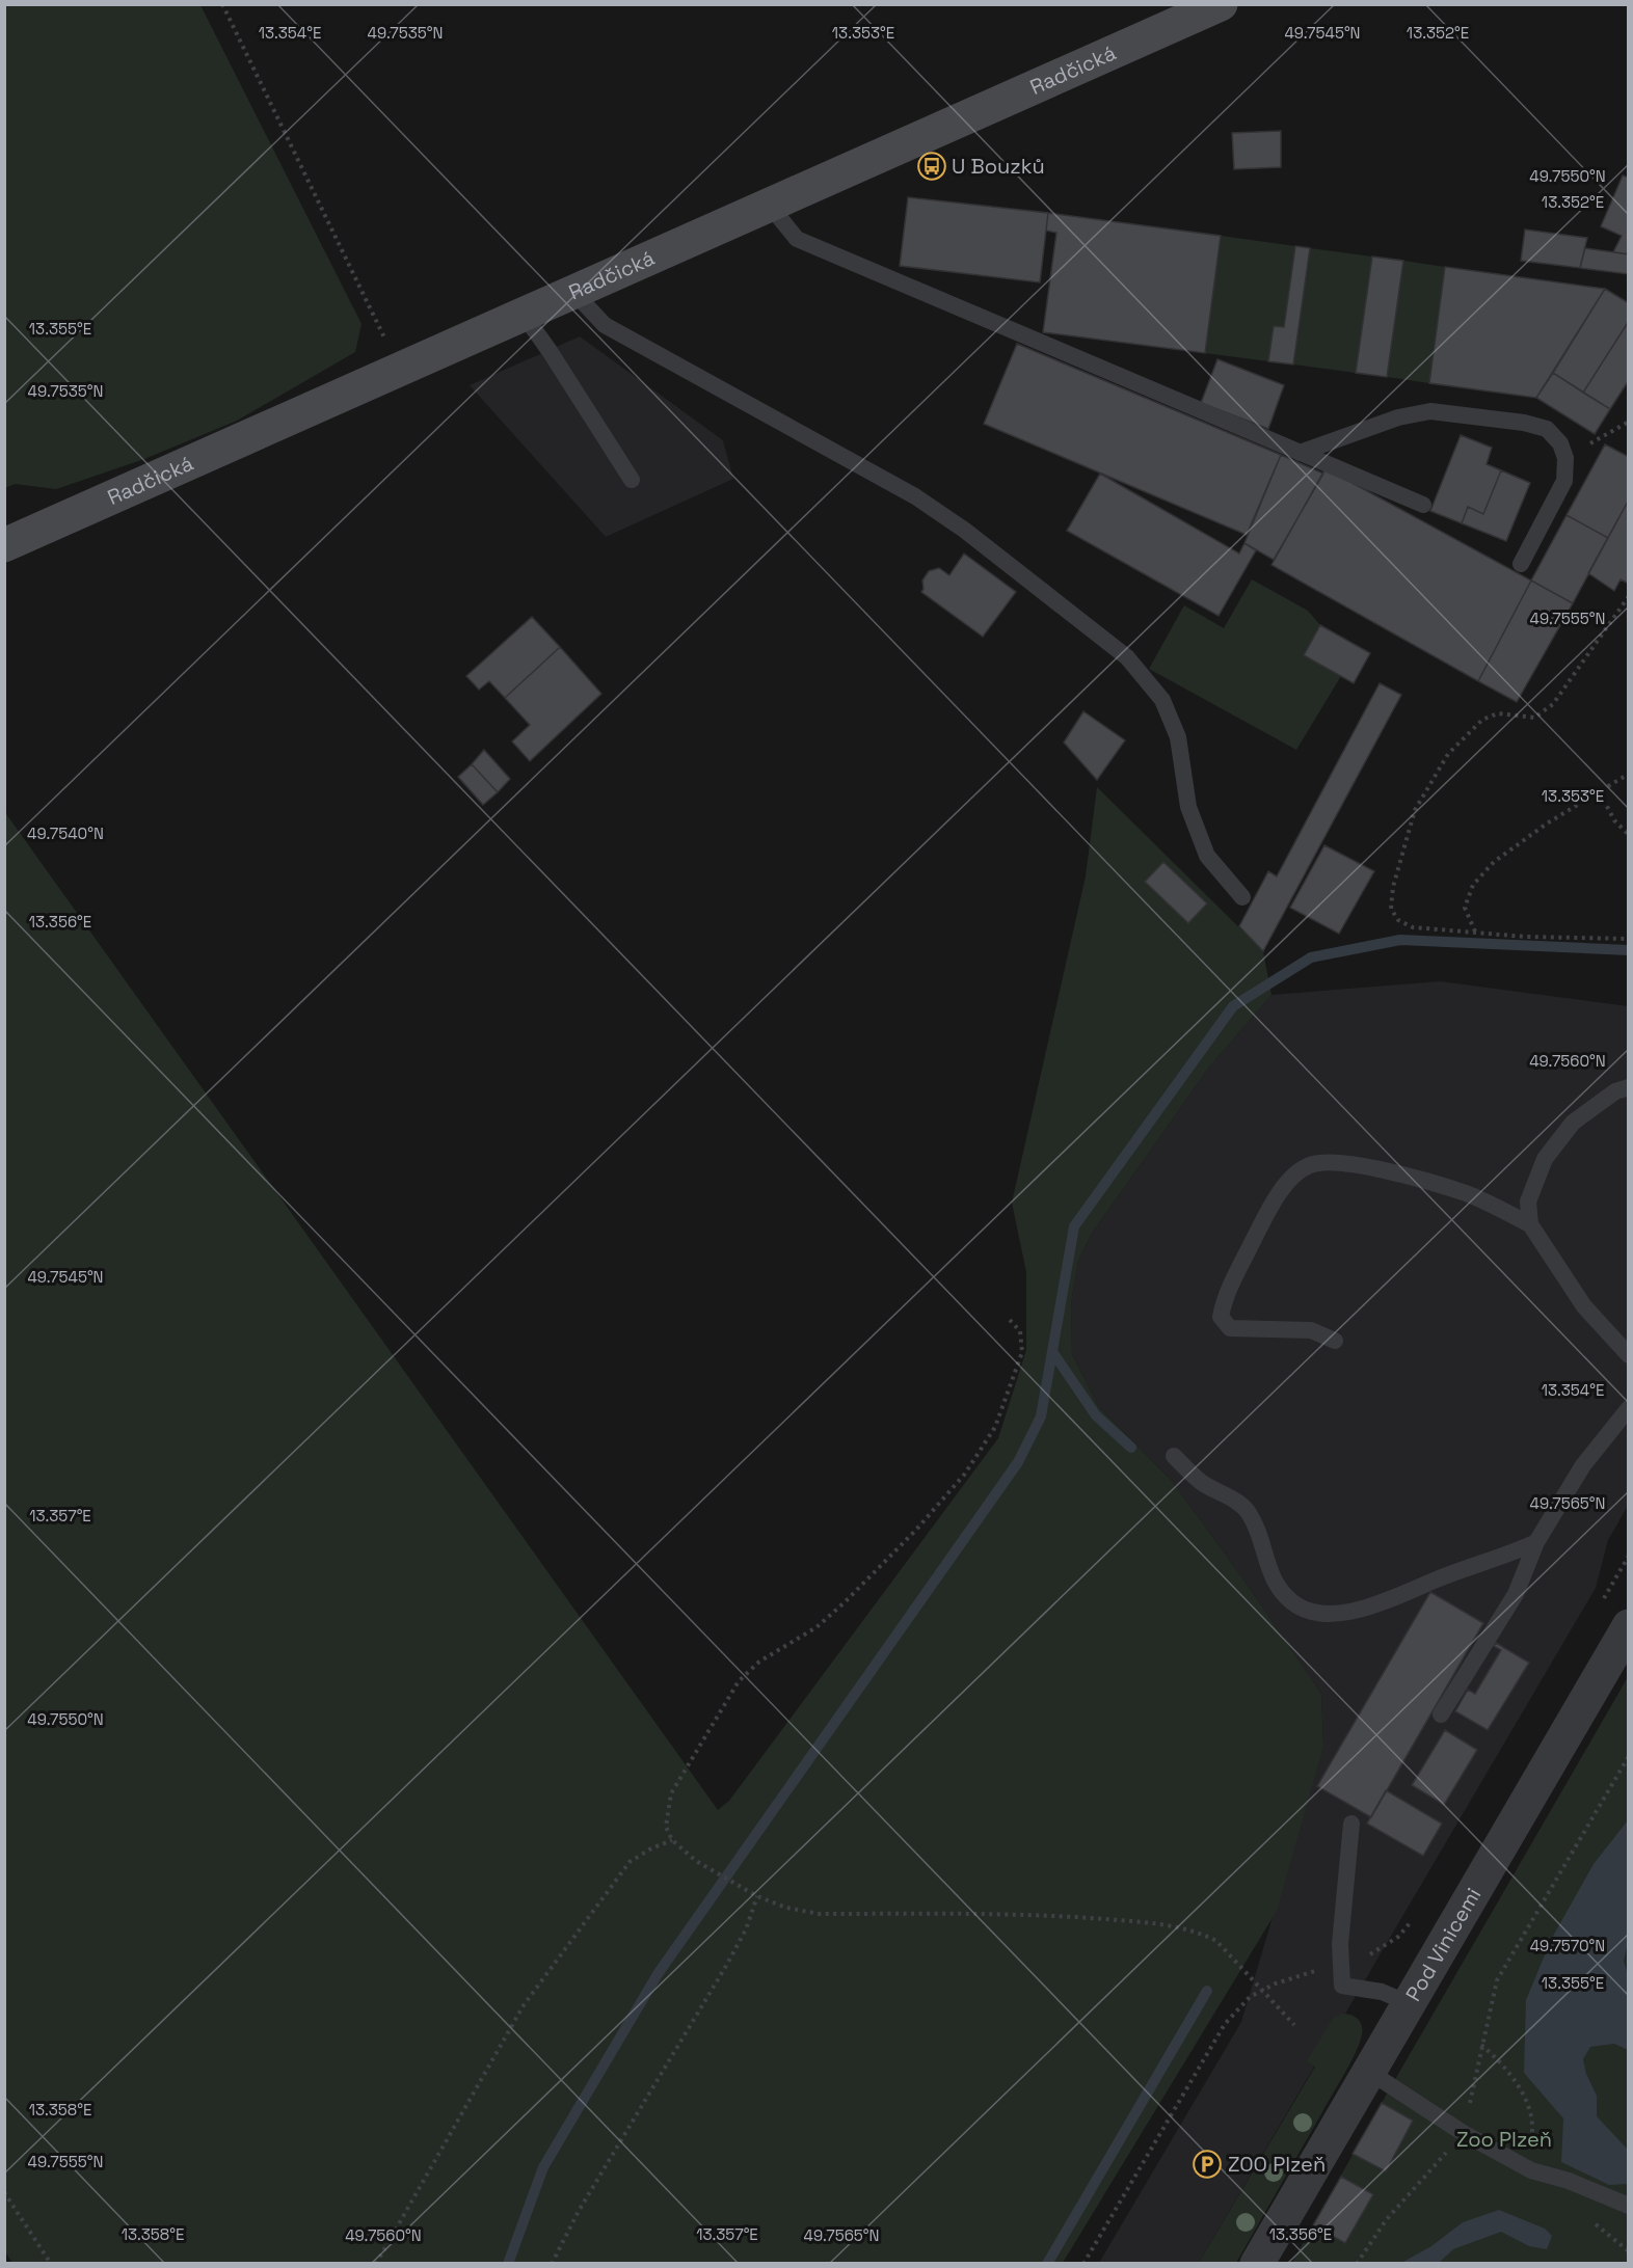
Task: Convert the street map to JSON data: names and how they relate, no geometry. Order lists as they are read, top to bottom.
{
  "streets": {
    "street": ["Radčická", "Pod Vinicemi"]
  },
  "parks": ["Zoo Plzeň"],
  "places": {
    "bus stop": ["U Bouzků"],
    "parking": ["ZOO Plzeň"]
  },
  "coordinates": [
    "49.7535°N",
    "49.7545°N",
    "13.354°E",
    "13.353°E",
    "13.352°E",
    "49.7550°N",
    "13.355°E",
    "49.7555°N",
    "49.7540°N",
    "13.356°E",
    "49.7560°N",
    "49.7565°N",
    "13.357°E",
    "49.7570°N",
    "13.358°E"
  ]
}
